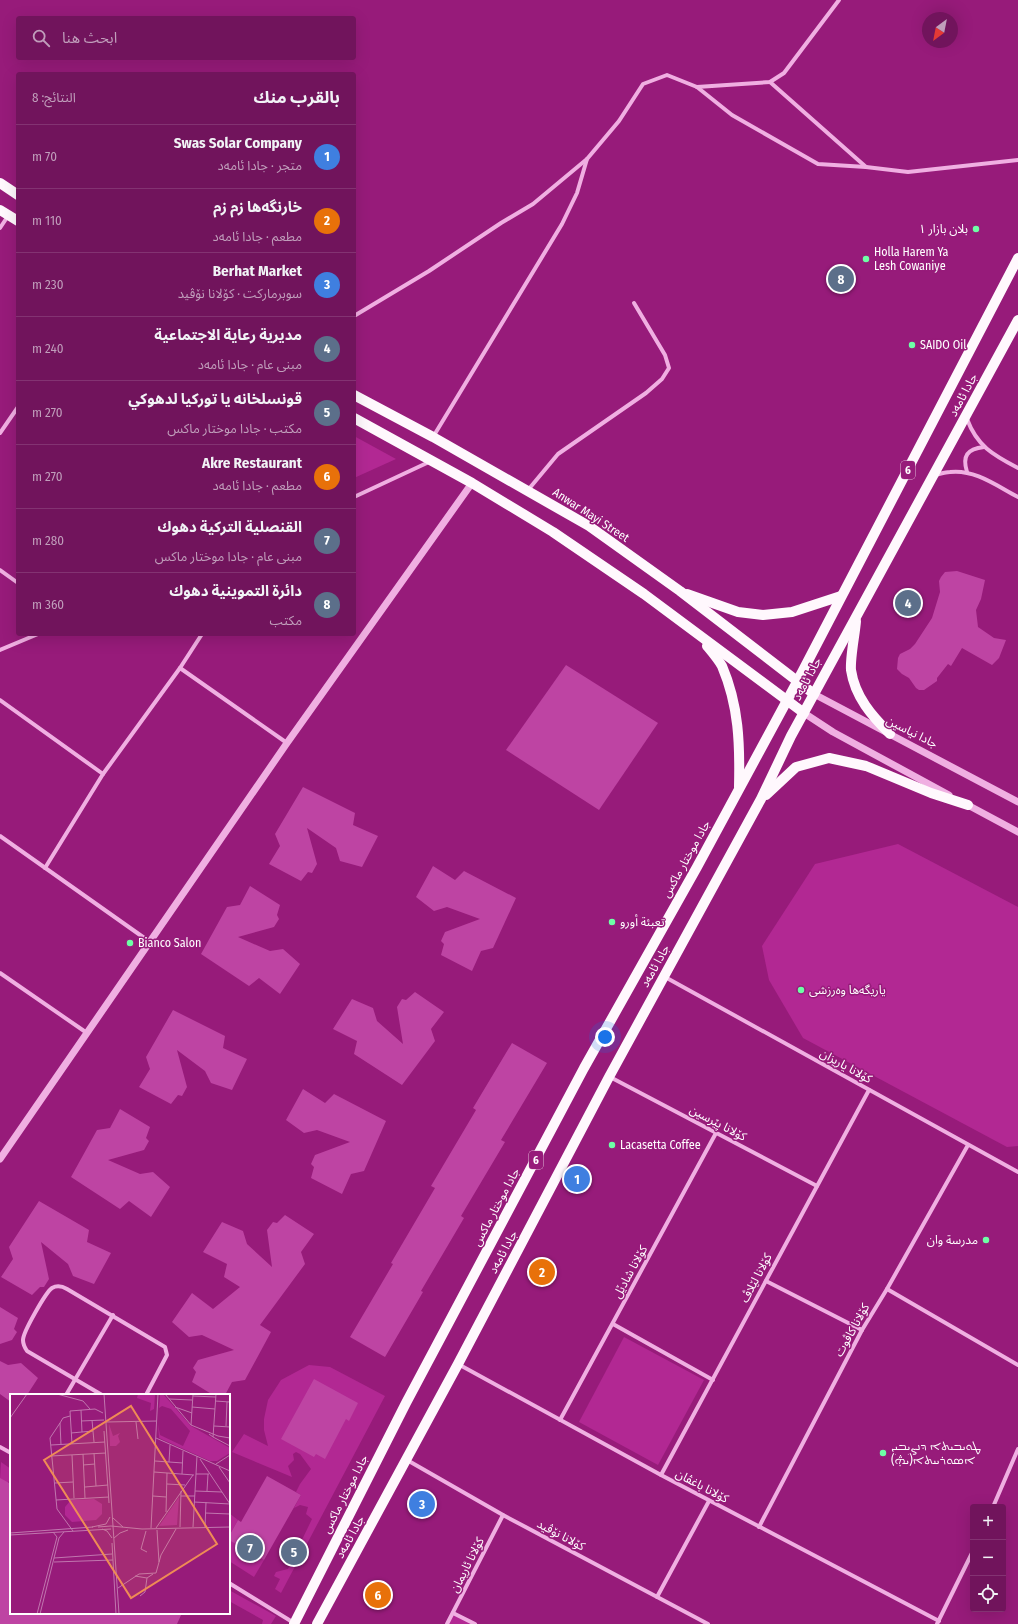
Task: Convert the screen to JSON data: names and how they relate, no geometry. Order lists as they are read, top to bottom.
{
  "streets": {
    "main road": [
      "جادا ئامەد",
      "6",
      "Anwar Mayi Street",
      "جادا نیاسین",
      "جادا موختار ماكس"
    ],
    "street": [
      "کۆلانا یاریزان",
      "کۆلانا پێرسین",
      "کۆلانا شادێل",
      "کۆلانا لێلاڤ",
      "کۆلانا کاڤوت",
      "کۆلانا باغڤان",
      "کۆلانا نۆڤید",
      "کۆلانا ئاریمان"
    ]
  },
  "crossings": [
    ["جادا ئامەد", "Anwar Mayi Street"],
    ["جادا ئامەد", "جادا نیاسین"],
    ["جادا ئامەد", "جادا موختار ماكس"],
    ["جادا ئامەد", "کۆلانا یاریزان"],
    ["جادا ئامەد", "کۆلانا پێرسین"],
    ["جادا ئامەد", "کۆلانا باغڤان"],
    ["جادا ئامەد", "کۆلانا نۆڤید"],
    ["Anwar Mayi Street", "جادا نیاسین"],
    ["کۆلانا یاریزان", "کۆلانا لێلاڤ"],
    ["کۆلانا یاریزان", "کۆلانا کاڤوت"],
    ["کۆلانا پێرسین", "کۆلانا شادێل"],
    ["کۆلانا پێرسین", "کۆلانا لێلاڤ"],
    ["کۆلانا شادێل", "کۆلانا باغڤان"],
    ["کۆلانا لێلاڤ", "کۆلانا باغڤان"],
    ["کۆلانا کاڤوت", "کۆلانا باغڤان"],
    ["کۆلانا نۆڤید", "کۆلانا ئاریمان"]
  ],
  "places": [
    "بلان بازار ١",
    "Holla Harem Ya Lesh Cowaniye",
    "SAIDO Oil",
    "تعبئة أورو",
    "Bianco Salon",
    "ياريگەها وەرزشی",
    "Lacasetta Coffee",
    "مدرسة وان",
    "ܛܘܝܒܝܬܐ ܕܢܨܝܒܝܢ ܐܣܘܪܝܝܬܐ(ܞ)"
  ],
  "north": "bottom left",
  "page": {
    "search": "ابحث هنا",
    "heading": ["بالقرب منك", "النتائج: 8"],
    "list": [
      {
        "mark": "1",
        "name": "Swas Solar Company",
        "note": "متجر · جادا ئامەد",
        "value": "70 m"
      },
      {
        "mark": "2",
        "name": "خارنگەها زم زم",
        "note": "مطعم · جادا ئامەد",
        "value": "110 m"
      },
      {
        "mark": "3",
        "name": "Berhat Market",
        "note": "سوبرماركت · کۆلانا نۆڤید",
        "value": "230 m"
      },
      {
        "mark": "4",
        "name": "مديرية رعاية الاجتماعية",
        "note": "مبنى عام · جادا ئامەد",
        "value": "240 m"
      },
      {
        "mark": "5",
        "name": "قونسلخانه يا توركيا لدهوكي",
        "note": "مكتب · جادا موختار ماكس",
        "value": "270 m"
      },
      {
        "mark": "6",
        "name": "Akre Restaurant",
        "note": "مطعم · جادا ئامەد",
        "value": "270 m"
      },
      {
        "mark": "7",
        "name": "القنصلية التركية دهوك",
        "note": "مبنى عام · جادا موختار ماكس",
        "value": "280 m"
      },
      {
        "mark": "8",
        "name": "دائرة التموينية دهوك",
        "note": "مكتب",
        "value": "360 m"
      }
    ],
    "pins": [
      "8",
      "4",
      "1",
      "2",
      "3",
      "7",
      "5",
      "6"
    ],
    "map_buttons": ["+", "−"]
  }
}
